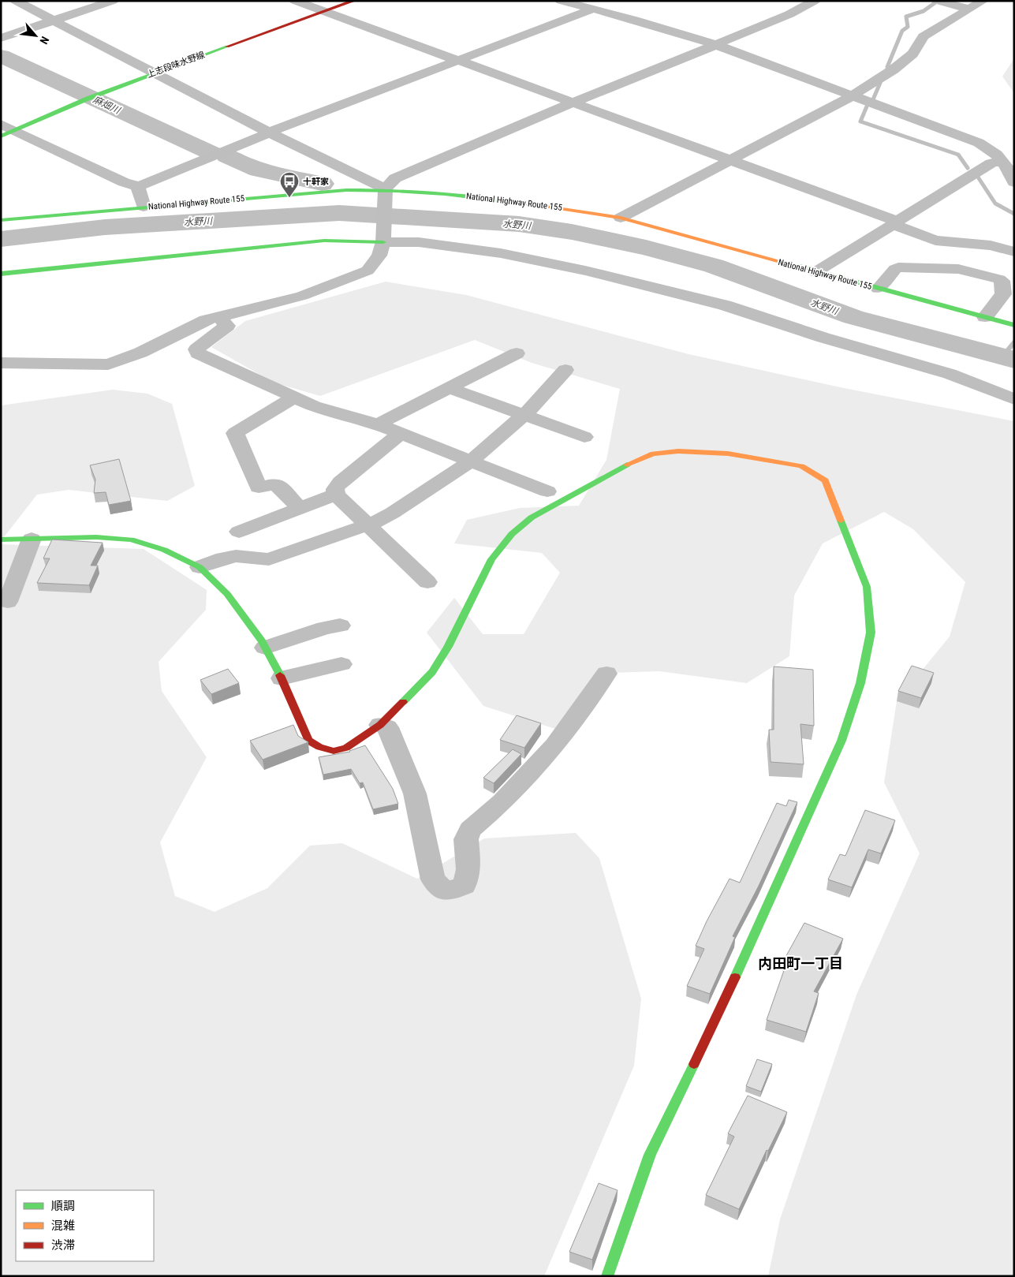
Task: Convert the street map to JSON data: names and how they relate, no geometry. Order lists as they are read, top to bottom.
{
  "streets": {
    "main road": ["上志段味水野線", "National Highway Route 155"]
  },
  "districts": ["内田町一丁目"],
  "water": ["麻畑川", "水野川"],
  "places": {
    "bus stop": ["十軒家"]
  },
  "legend": ["順調", "混雑", "渋滞"],
  "north": "bottom right"
}
